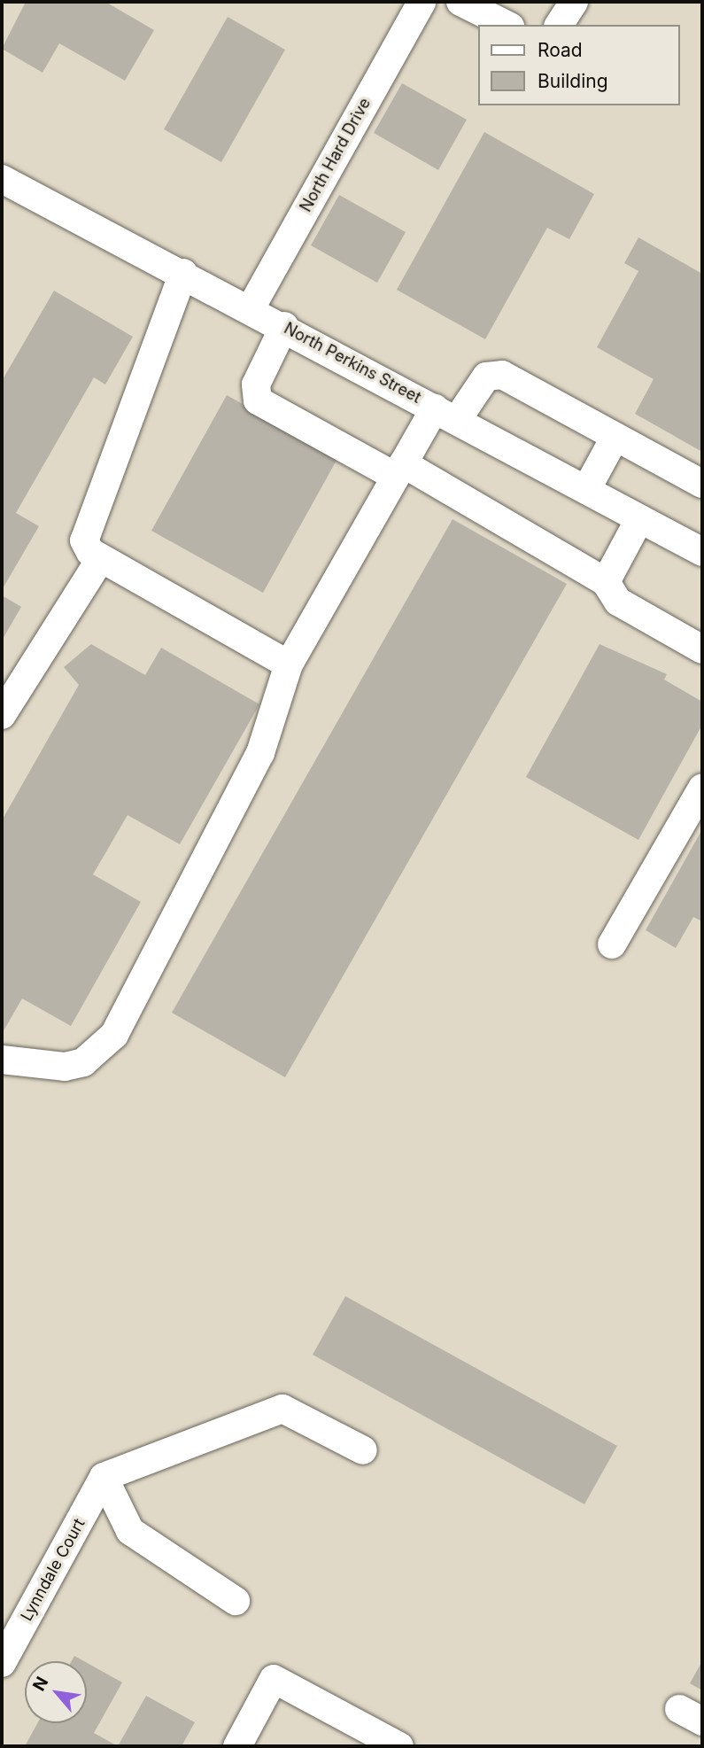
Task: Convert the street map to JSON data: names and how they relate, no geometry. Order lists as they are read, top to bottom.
{
  "streets": {
    "street": ["North Hard Drive", "North Perkins Street", "Lynndale Court"]
  },
  "crossings": [
    ["North Hard Drive", "North Perkins Street"]
  ],
  "legend": ["Road", "Building"],
  "north": "top left"
}
